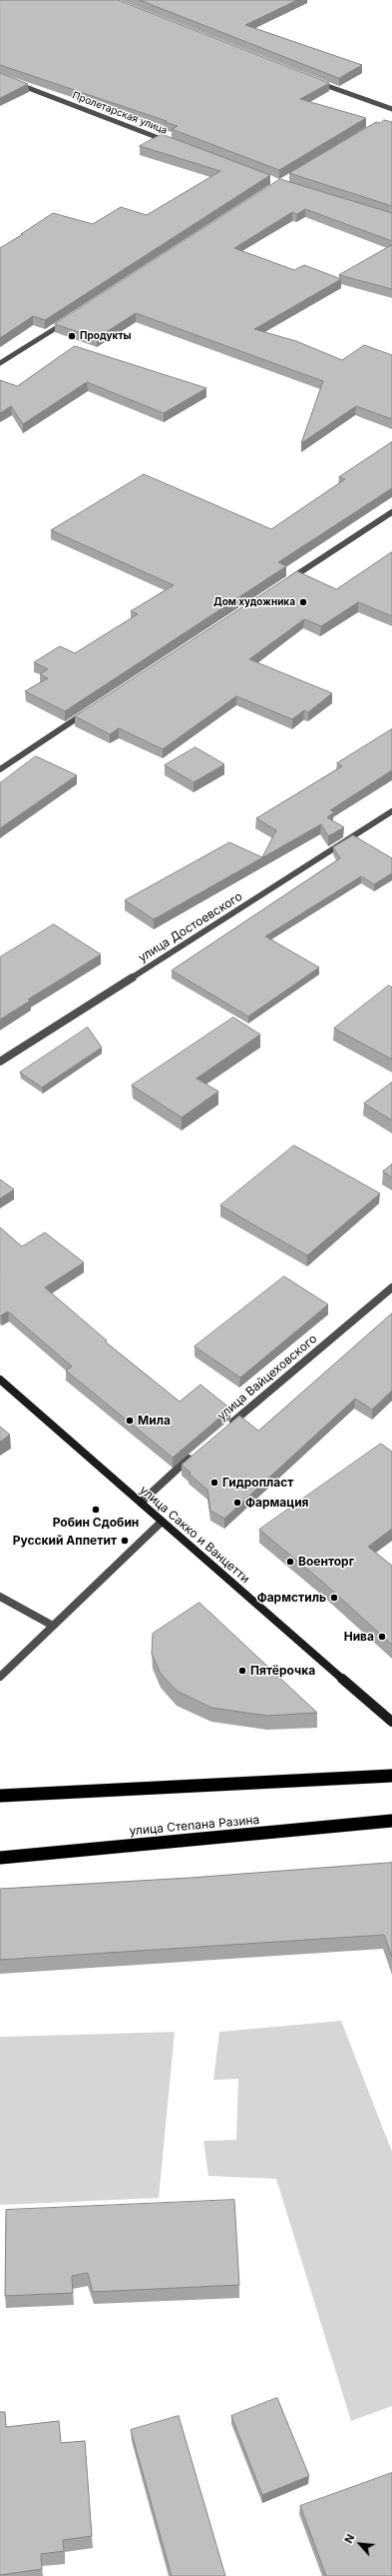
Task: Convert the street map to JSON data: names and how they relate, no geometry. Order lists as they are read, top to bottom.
{
  "streets": {
    "main road": ["улица Степана Разина"],
    "street": [
      "Пролетарская улица",
      "улица Достоевского",
      "улица Вайцеховского",
      "улица Сакко и Ванцетти"
    ]
  },
  "places": [
    "Продукты",
    "Дом художника",
    "Мила",
    "Гидропласт",
    "Фармация",
    "Робин Сдобин",
    "Русский Аппетит",
    "Военторг",
    "Фармстиль",
    "Нива",
    "Пятёрочка"
  ],
  "north": "top left"
}
